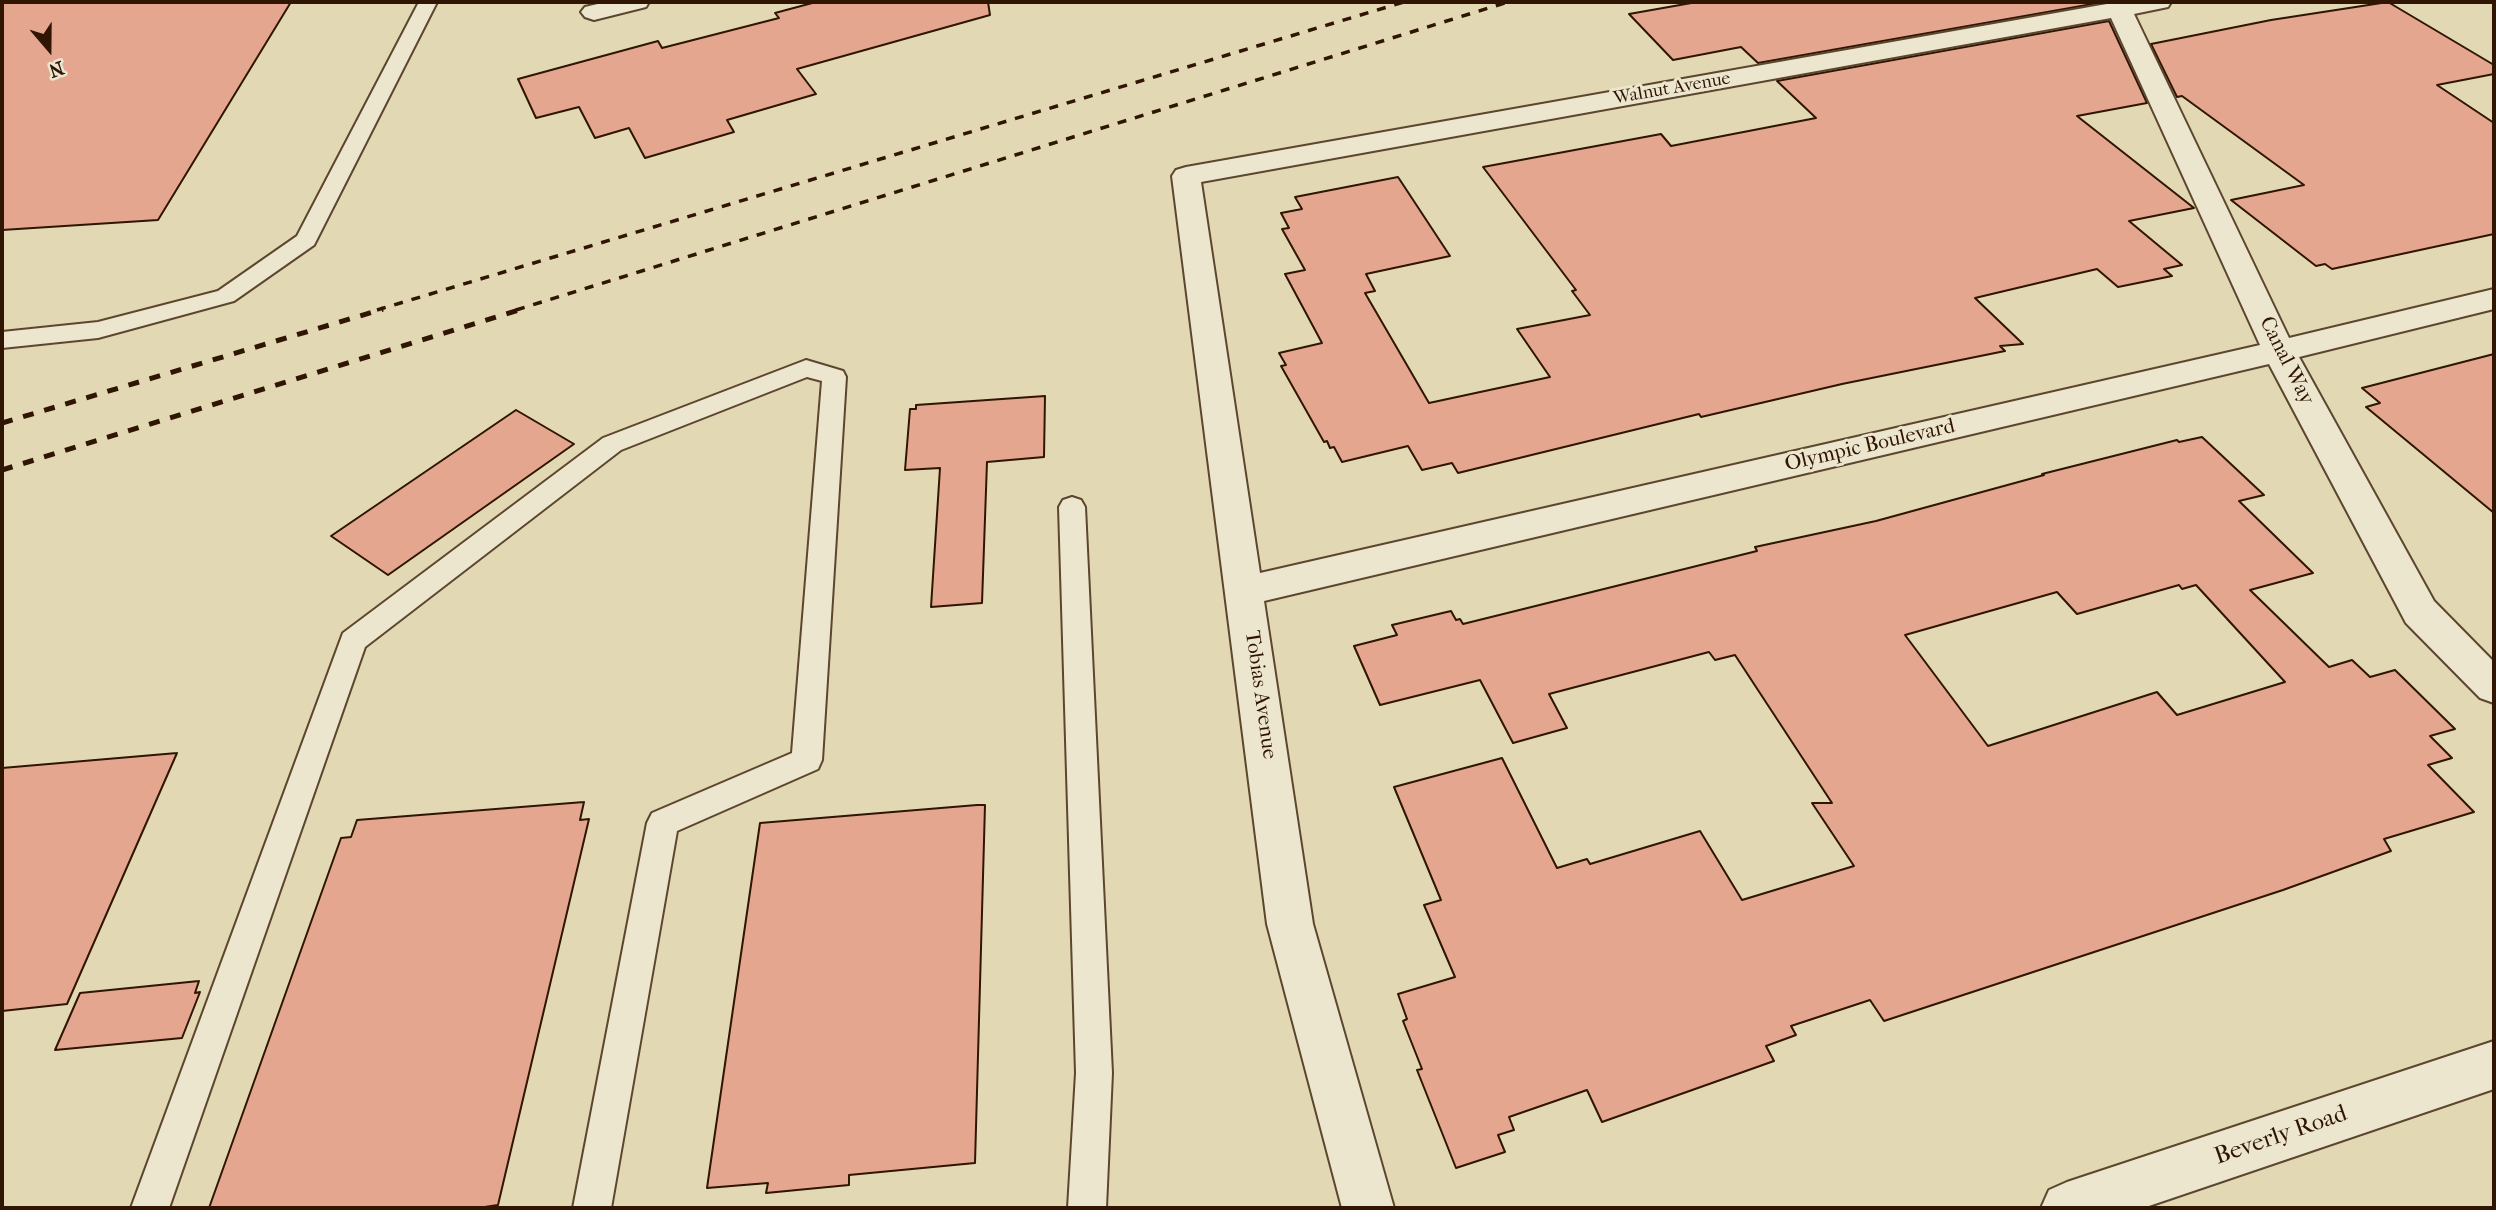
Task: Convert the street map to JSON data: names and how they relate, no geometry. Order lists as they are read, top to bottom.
{
  "streets": {
    "street": [
      "Walnut Avenue",
      "Canal Way",
      "Olympic Boulevard",
      "Tobias Avenue",
      "Beverly Road"
    ]
  },
  "crossings": [
    ["Walnut Avenue", "Canal Way"],
    ["Walnut Avenue", "Tobias Avenue"],
    ["Canal Way", "Olympic Boulevard"],
    ["Olympic Boulevard", "Tobias Avenue"]
  ],
  "north": "bottom"
}
